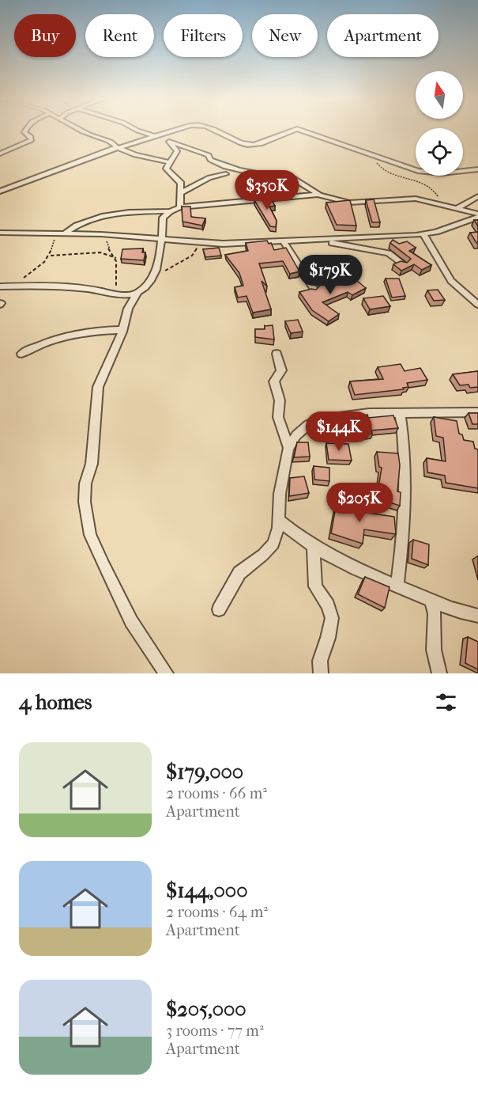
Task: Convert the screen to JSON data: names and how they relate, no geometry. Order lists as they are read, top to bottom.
{
  "north": "top",
  "page": {
    "chip": [
      "Buy",
      "Rent",
      "Filters",
      "New",
      "Apartment"
    ],
    "price": [
      "$350K",
      "$179K",
      "$144K",
      "$205K"
    ],
    "heading": "4 homes",
    "list": [
      {
        "name": "$179,000",
        "note": "2 rooms · 66 m² · Apartment"
      },
      {
        "name": "$144,000",
        "note": "2 rooms · 64 m² · Apartment"
      },
      {
        "name": "$205,000",
        "note": "3 rooms · 77 m² · Apartment"
      }
    ]
  }
}
